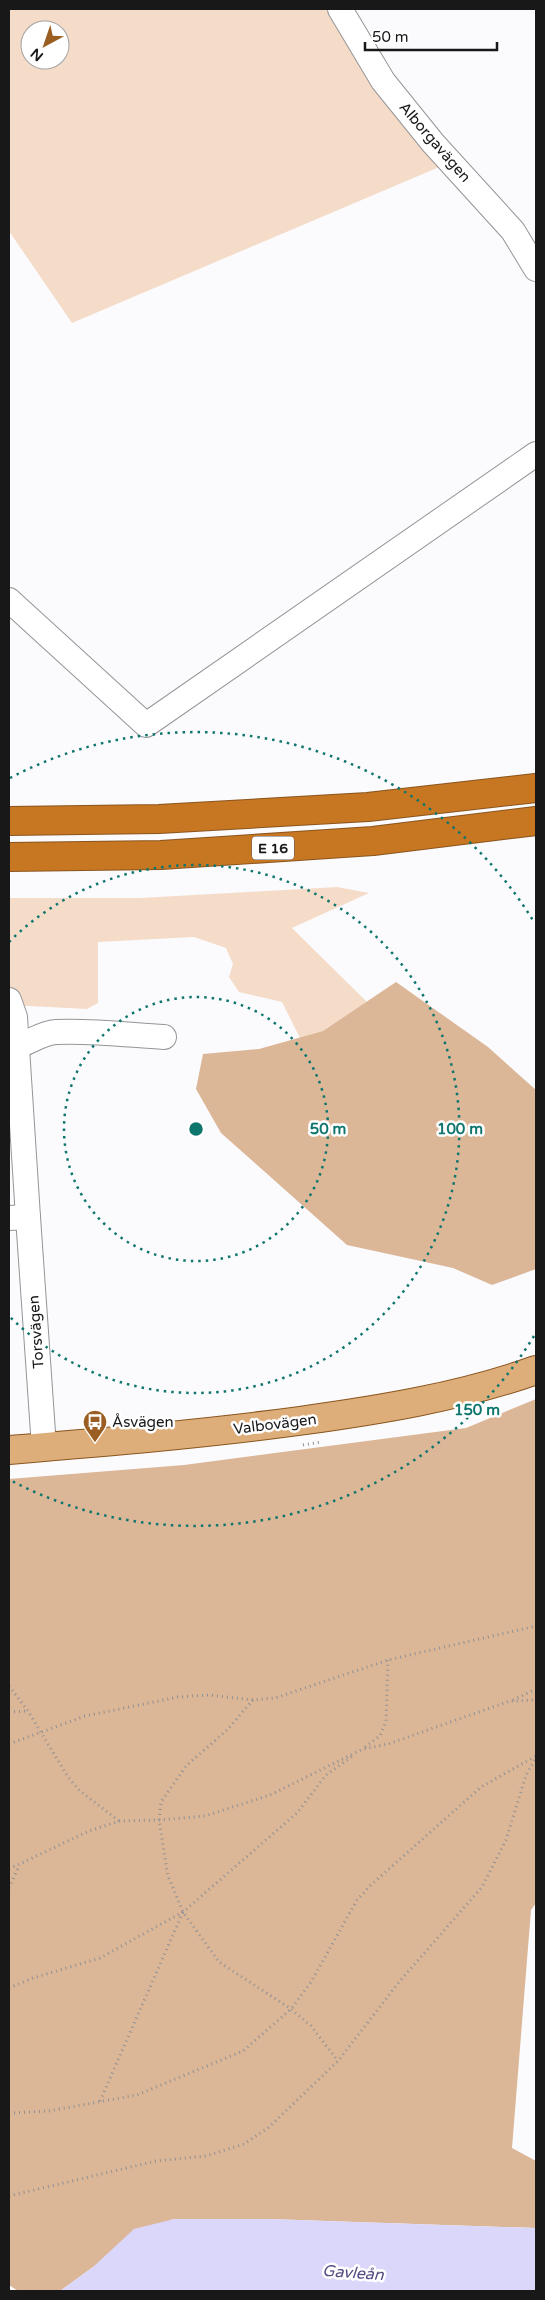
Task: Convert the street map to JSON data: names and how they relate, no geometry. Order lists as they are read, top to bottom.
{
  "streets": {
    "highway": ["E 16"],
    "main road": ["Valbovägen"],
    "street": ["Alborgavägen", "Torsvägen"]
  },
  "crossings": [
    ["Torsvägen", "Valbovägen"]
  ],
  "water": ["Gavleån"],
  "places": {
    "bus stop": ["Åsvägen"]
  },
  "scale_bar": "50 m",
  "north": "bottom left",
  "rings": ["50 m", "100 m", "150 m"]
}
